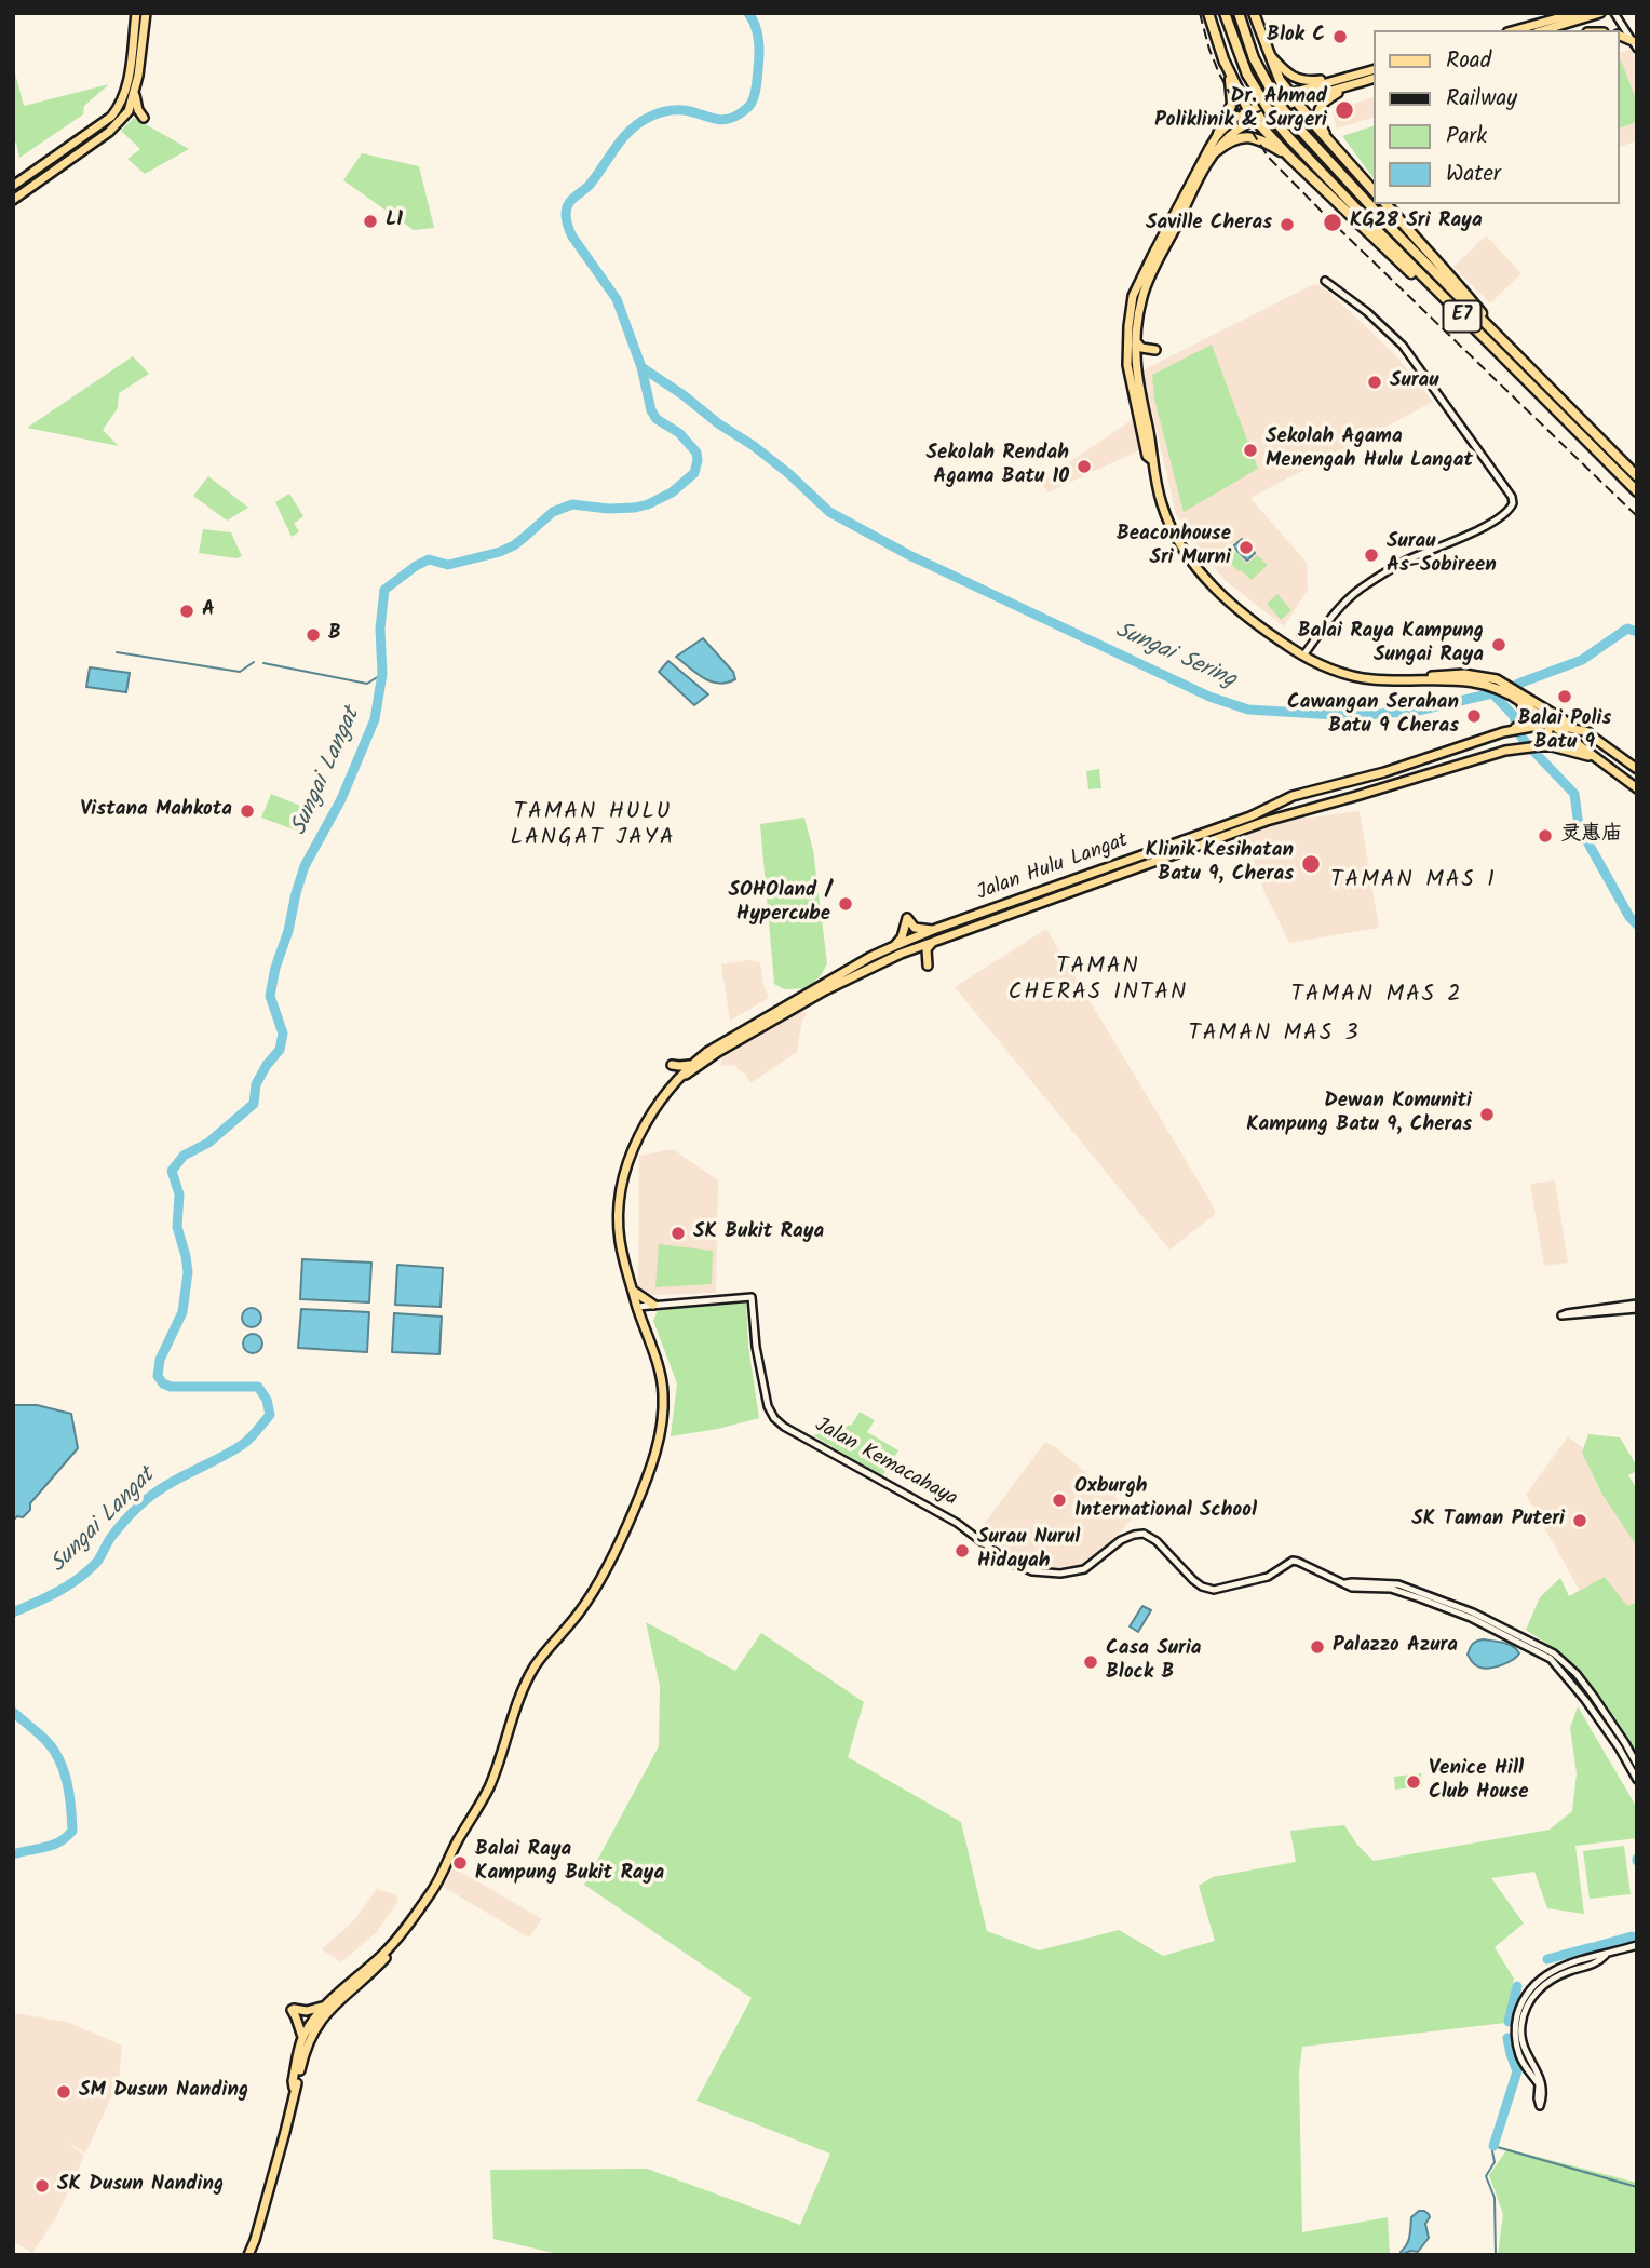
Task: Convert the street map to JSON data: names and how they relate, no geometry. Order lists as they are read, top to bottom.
{
  "streets": {
    "highway": ["E7"],
    "main road": ["Jalan Hulu Langat"],
    "street": ["Jalan Kemacahaya"]
  },
  "crossings": [
    ["Jalan Hulu Langat", "Jalan Kemacahaya"]
  ],
  "districts": [
    "TAMAN HULU LANGAT JAYA",
    "TAMAN MAS 1",
    "TAMAN CHERAS INTAN",
    "TAMAN MAS 2",
    "TAMAN MAS 3"
  ],
  "water": ["Sungai Sering", "Sungai Langat"],
  "places": [
    "Blok C",
    "Dr. Ahmad Poliklinik & Surgeri",
    "L1",
    "KG28 Sri Raya",
    "Saville Cheras",
    "Surau",
    "Sekolah Agama Menengah Hulu Langat",
    "Sekolah Rendah Agama Batu 10",
    "Beaconhouse Sri Murni",
    "Surau As-Sobireen",
    "A",
    "B",
    "Balai Raya Kampung Sungai Raya",
    "Balai Polis Batu 9",
    "Cawangan Serahan Batu 9 Cheras",
    "Vistana Mahkota",
    "灵惠庙",
    "Klinik Kesihatan Batu 9, Cheras",
    "SOHOland / Hypercube",
    "Dewan Komuniti Kampung Batu 9, Cheras",
    "SK Bukit Raya",
    "Oxburgh International School",
    "SK Taman Puteri",
    "Surau Nurul Hidayah",
    "Palazzo Azura",
    "Casa Suria Block B",
    "Venice Hill Club House",
    "Balai Raya Kampung Bukit Raya",
    "SM Dusun Nanding",
    "SK Dusun Nanding"
  ],
  "legend": [
    "Road",
    "Railway",
    "Park",
    "Water"
  ]
}
